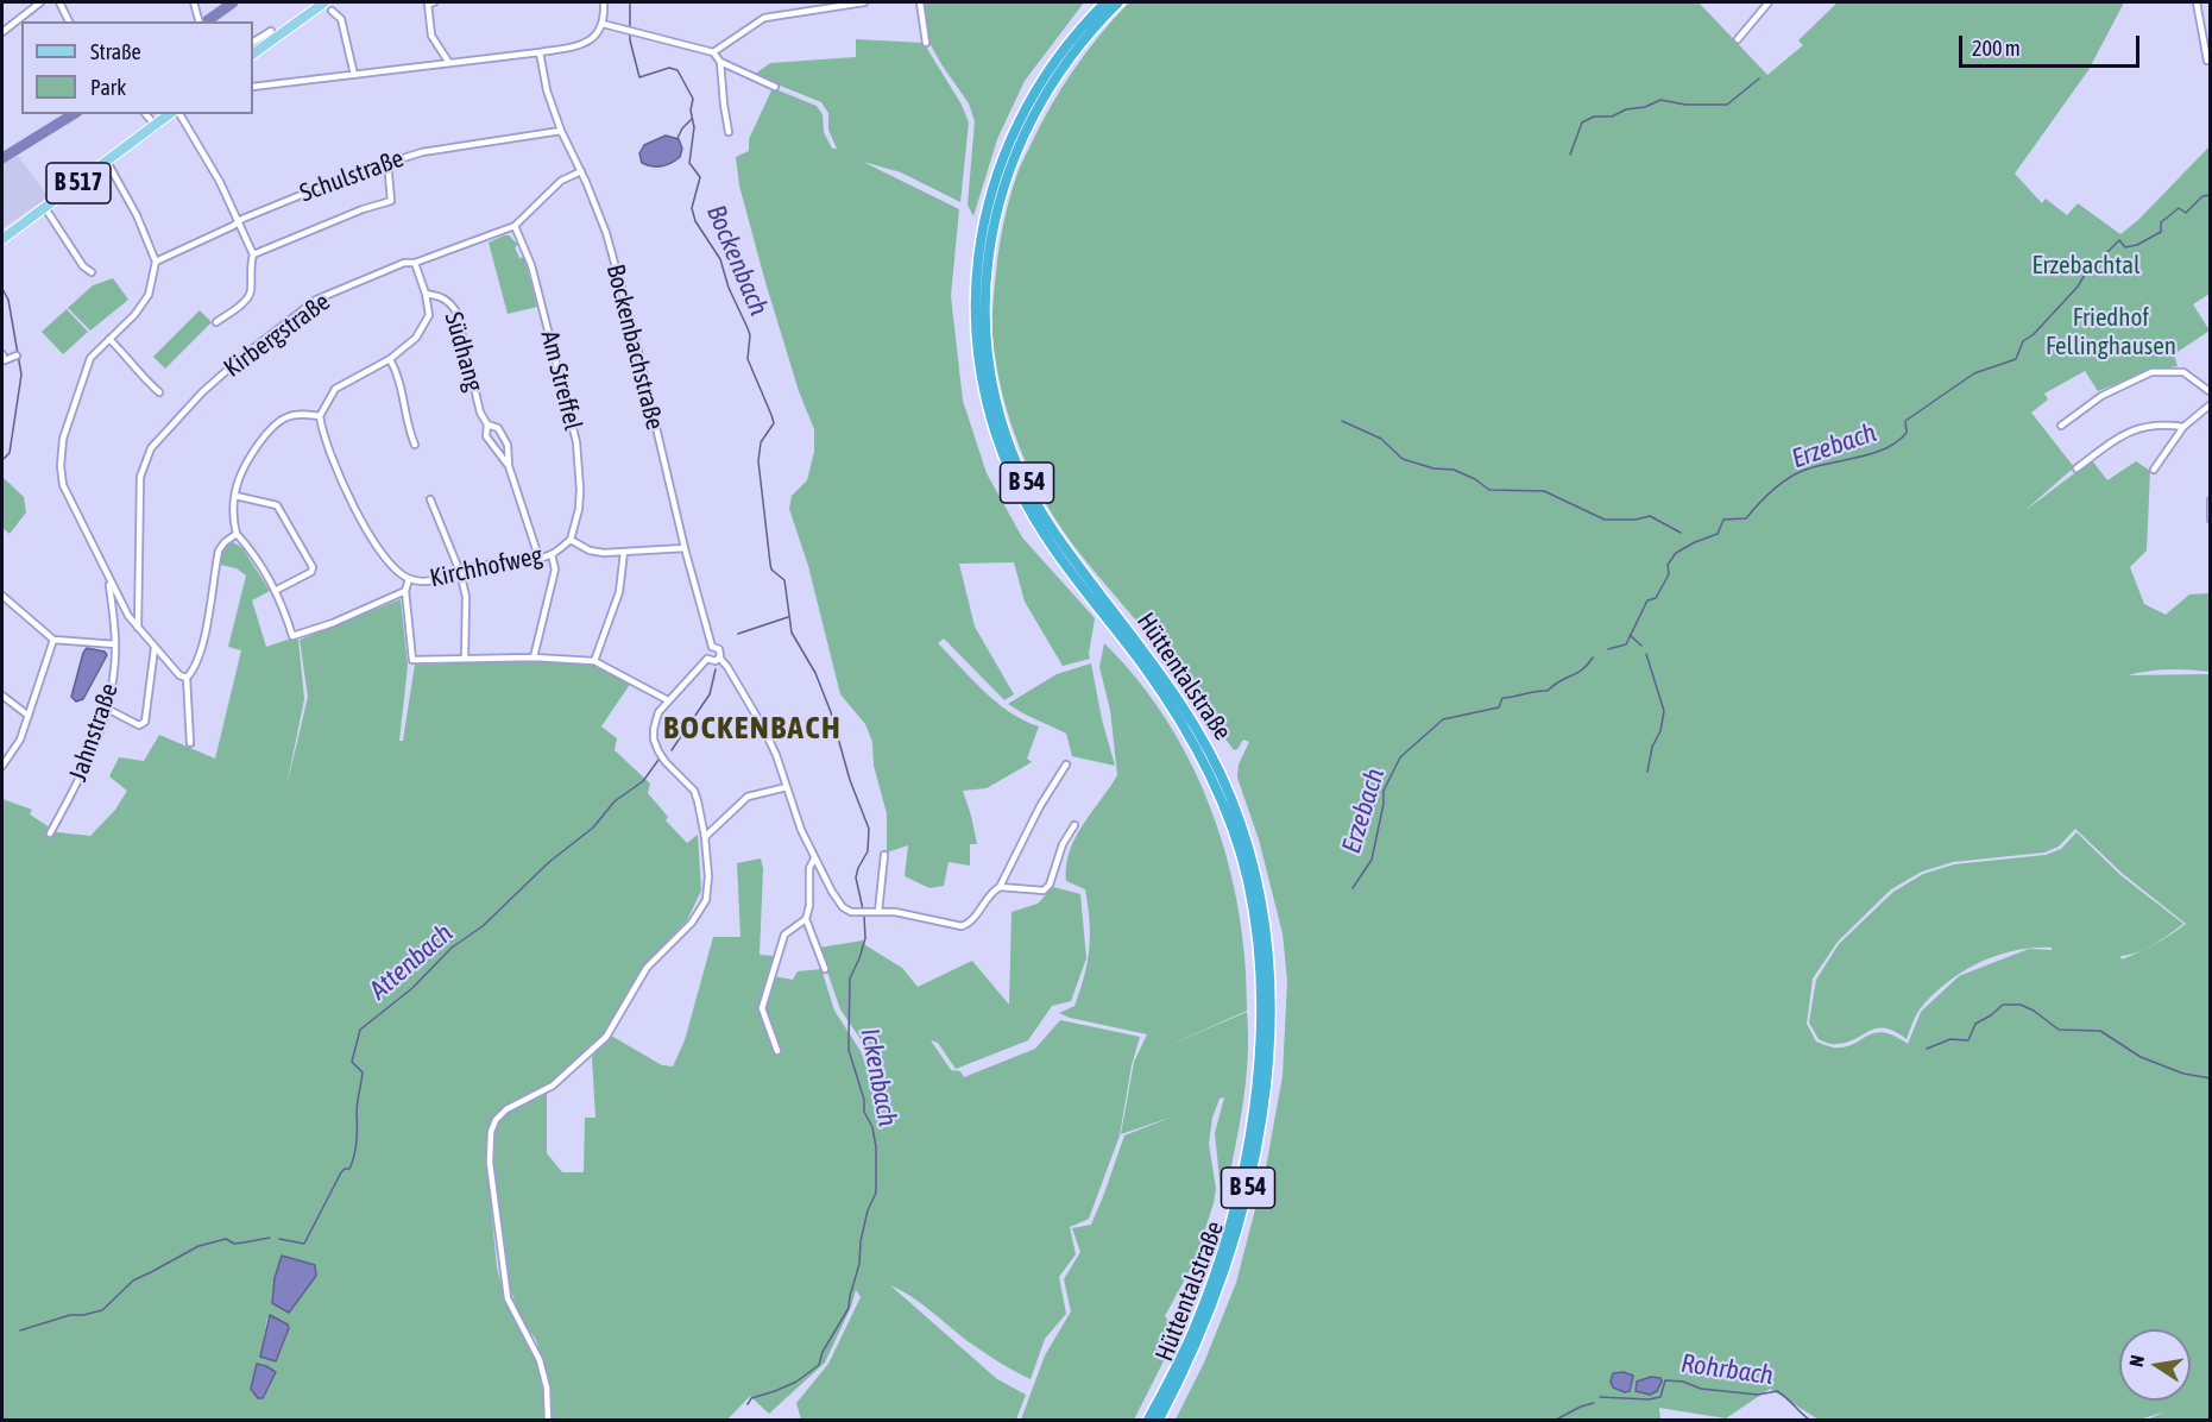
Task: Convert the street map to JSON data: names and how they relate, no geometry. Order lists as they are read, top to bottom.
{
  "streets": {
    "highway": ["B 54", "Hüttentalstraße"],
    "main road": ["B 517"],
    "street": [
      "Schulstraße",
      "Kirbergstraße",
      "Bockenbachstraße",
      "Südhang",
      "Am Streffel",
      "Kirchhofweg",
      "Jahnstraße"
    ]
  },
  "crossings": [
    ["Schulstraße", "Bockenbachstraße"],
    ["Schulstraße", "Jahnstraße"],
    ["Kirbergstraße", "Bockenbachstraße"],
    ["Kirbergstraße", "Am Streffel"],
    ["Kirbergstraße", "Jahnstraße"],
    ["Bockenbachstraße", "Kirchhofweg"],
    ["Südhang", "Kirchhofweg"],
    ["Am Streffel", "Kirchhofweg"]
  ],
  "districts": ["BOCKENBACH"],
  "water": [
    "Bockenbach",
    "Erzebach",
    "Attenbach",
    "Ickenbach",
    "Rohrbach"
  ],
  "parks": ["Erzebachtal", "Friedhof Fellinghausen"],
  "legend": ["Straße", "Park"],
  "scale_bar": "200 m",
  "north": "left"
}
